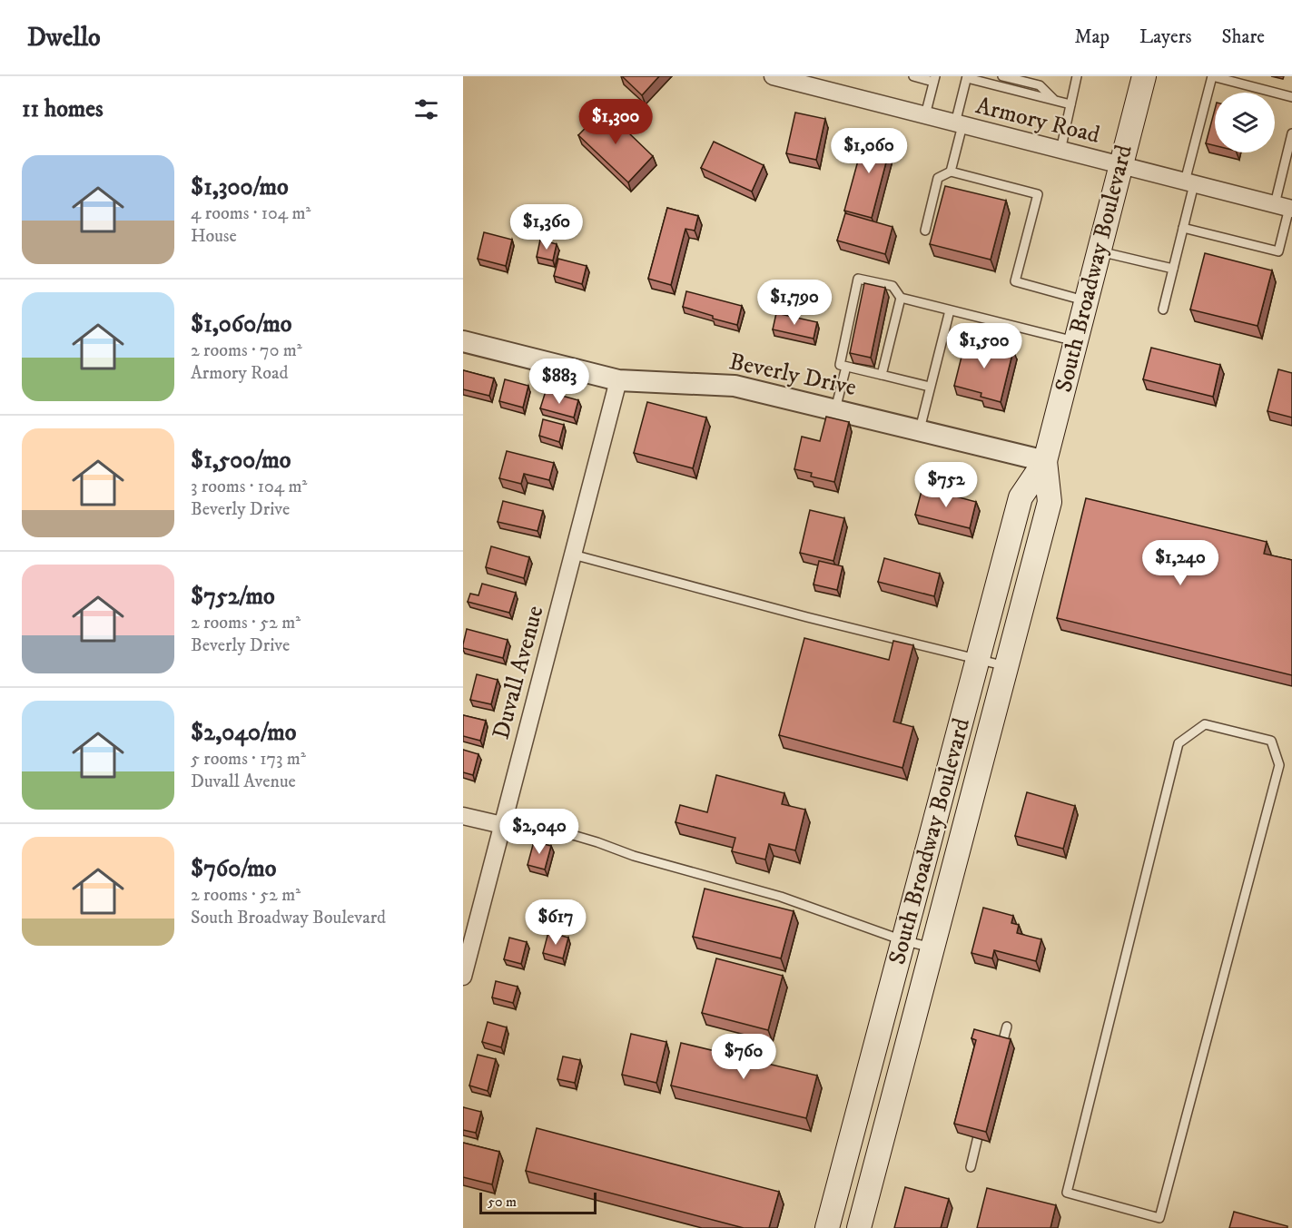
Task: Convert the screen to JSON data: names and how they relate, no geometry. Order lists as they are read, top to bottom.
{
  "streets": {
    "main road": ["South Broadway Boulevard"],
    "street": ["Armory Road", "Beverly Drive", "Duvall Avenue"]
  },
  "crossings": [
    ["Armory Road", "South Broadway Boulevard"],
    ["South Broadway Boulevard", "Beverly Drive"],
    ["Beverly Drive", "Duvall Avenue"]
  ],
  "scale_bar": "50 m",
  "page": {
    "header": "Dwello",
    "nav": ["Map", "Layers", "Share"],
    "heading": "11 homes",
    "price": [
      "$1,300",
      "$1,060",
      "$1,360",
      "$1,790",
      "$1,500",
      "$883",
      "$752",
      "$1,240",
      "$2,040",
      "$617",
      "$760"
    ],
    "list": [
      {
        "name": "$1,300/mo",
        "note": "4 rooms · 104 m² · House"
      },
      {
        "name": "$1,060/mo",
        "note": "2 rooms · 70 m² · Armory Road"
      },
      {
        "name": "$1,500/mo",
        "note": "3 rooms · 104 m² · Beverly Drive"
      },
      {
        "name": "$752/mo",
        "note": "2 rooms · 52 m² · Beverly Drive"
      },
      {
        "name": "$2,040/mo",
        "note": "5 rooms · 173 m² · Duvall Avenue"
      },
      {
        "name": "$760/mo",
        "note": "2 rooms · 52 m² · South Broadway Boulevard"
      }
    ],
    "scale": "50 m"
  }
}
